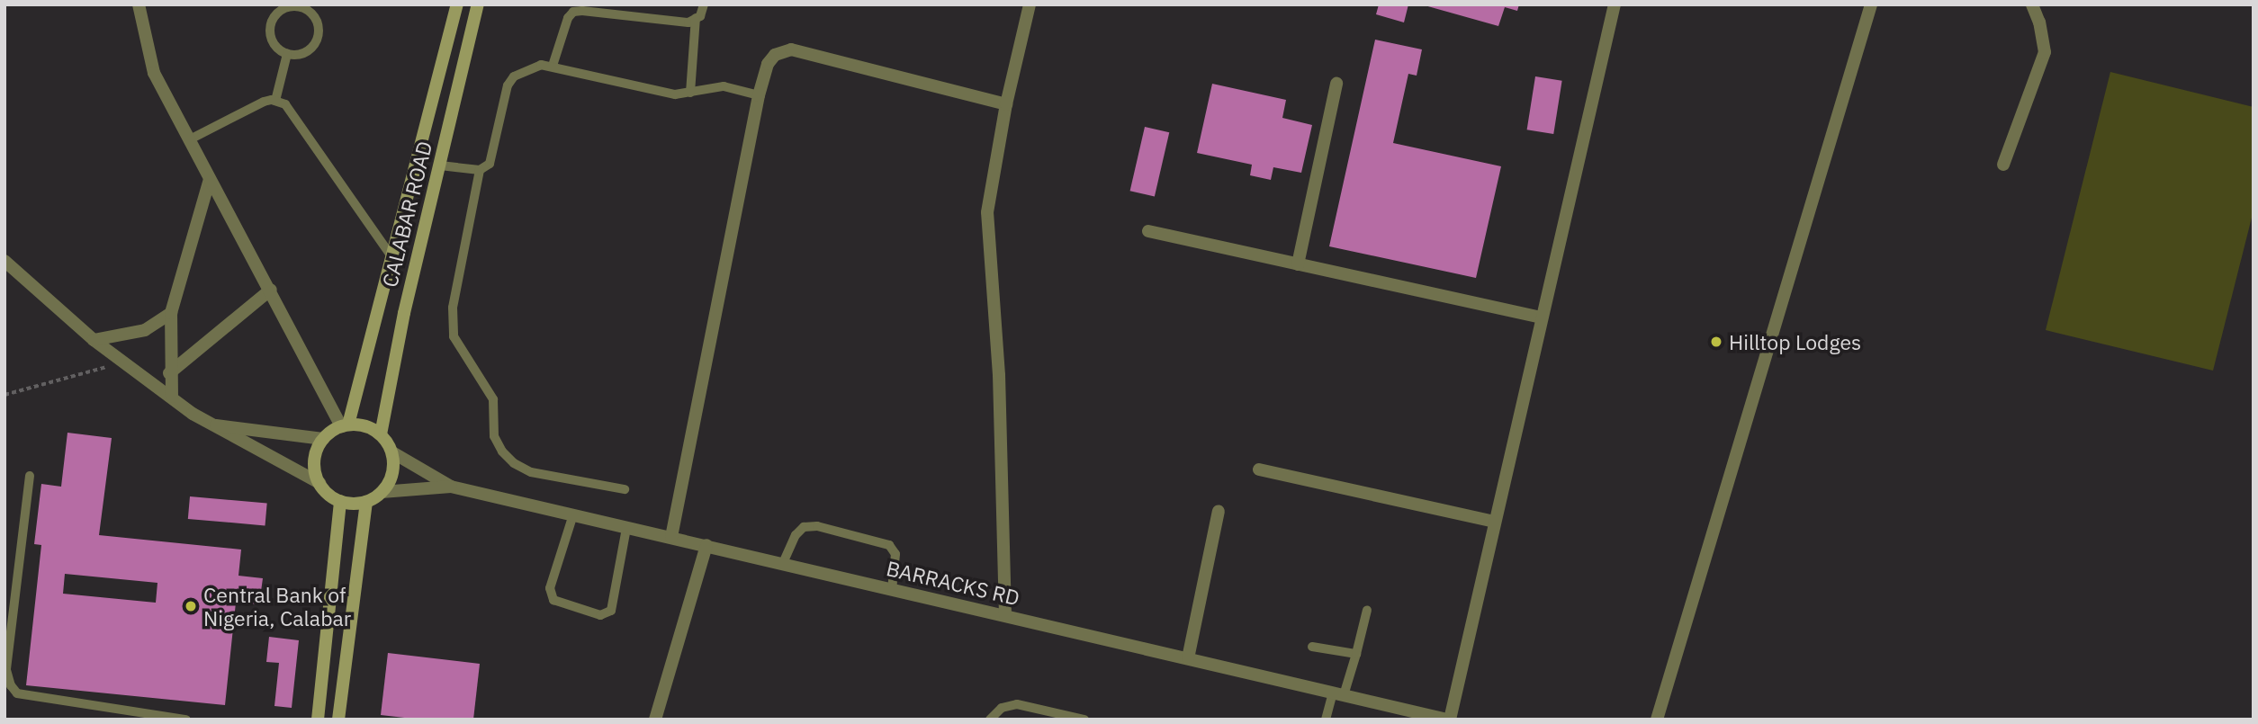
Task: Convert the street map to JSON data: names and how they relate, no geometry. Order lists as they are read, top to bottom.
{
  "streets": {
    "main road": ["CALABAR ROAD"],
    "street": ["BARRACKS RD"]
  },
  "crossings": [
    ["CALABAR ROAD", "BARRACKS RD"]
  ],
  "places": ["Hilltop Lodges", "Central Bank of Nigeria, Calabar"]
}
